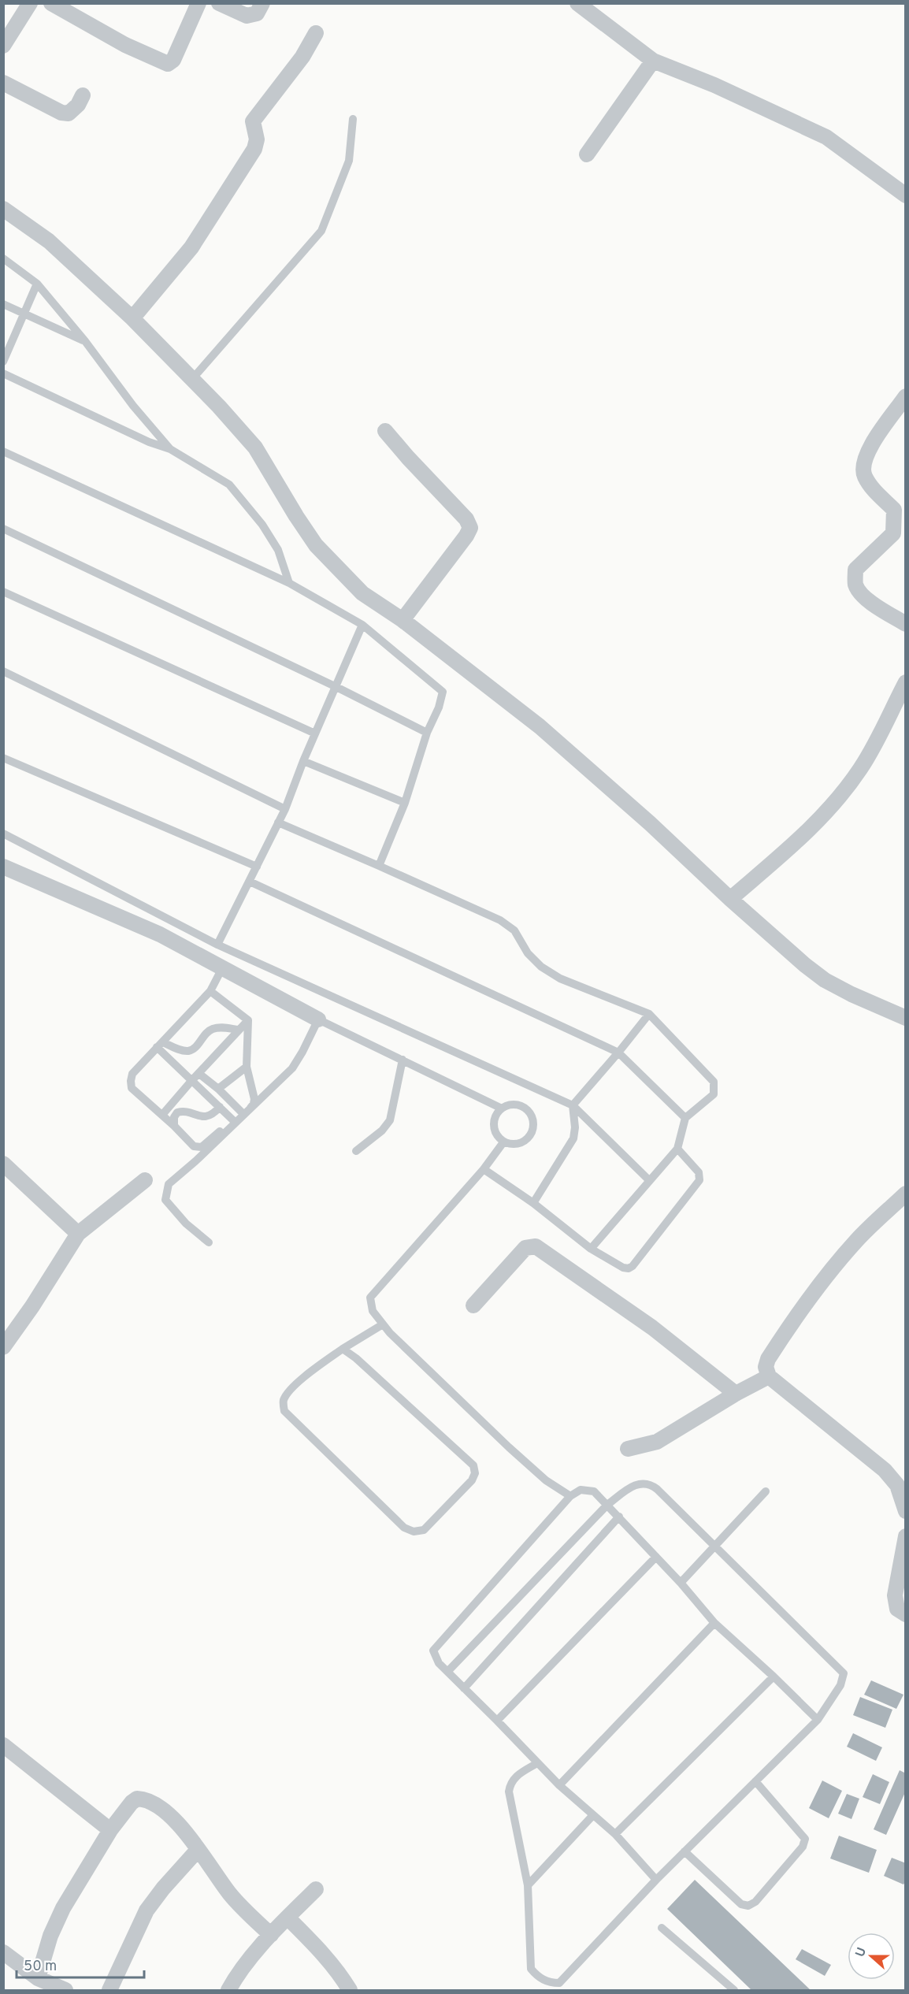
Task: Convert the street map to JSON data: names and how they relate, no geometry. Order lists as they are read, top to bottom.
{
  "scale_bar": "50 m",
  "north": "left"
}
